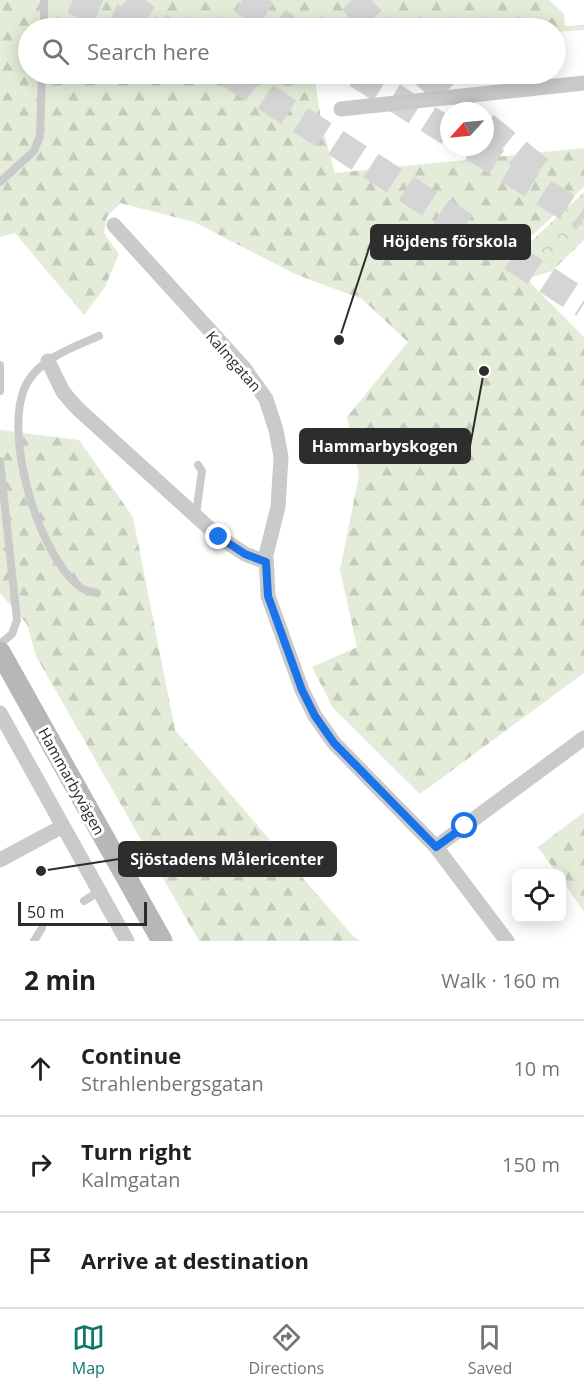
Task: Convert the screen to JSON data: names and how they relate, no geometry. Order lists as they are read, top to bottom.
{
  "streets": {
    "main road": ["Hammarbyvägen"],
    "street": ["Kalmgatan"]
  },
  "places": ["Höjdens förskola", "Hammarbyskogen", "Sjöstadens Målericenter"],
  "scale_bar": "50 m",
  "north": "bottom left",
  "page": {
    "search": "Search here",
    "scale": "50 m",
    "heading": ["2 min", "Walk · 160 m"],
    "list": [
      ["Continue", "Strahlenbergsgatan", "10 m"],
      ["Turn right", "Kalmgatan", "150 m"],
      "Arrive at destination"
    ],
    "nav": ["Map", "Directions", "Saved"]
  }
}
